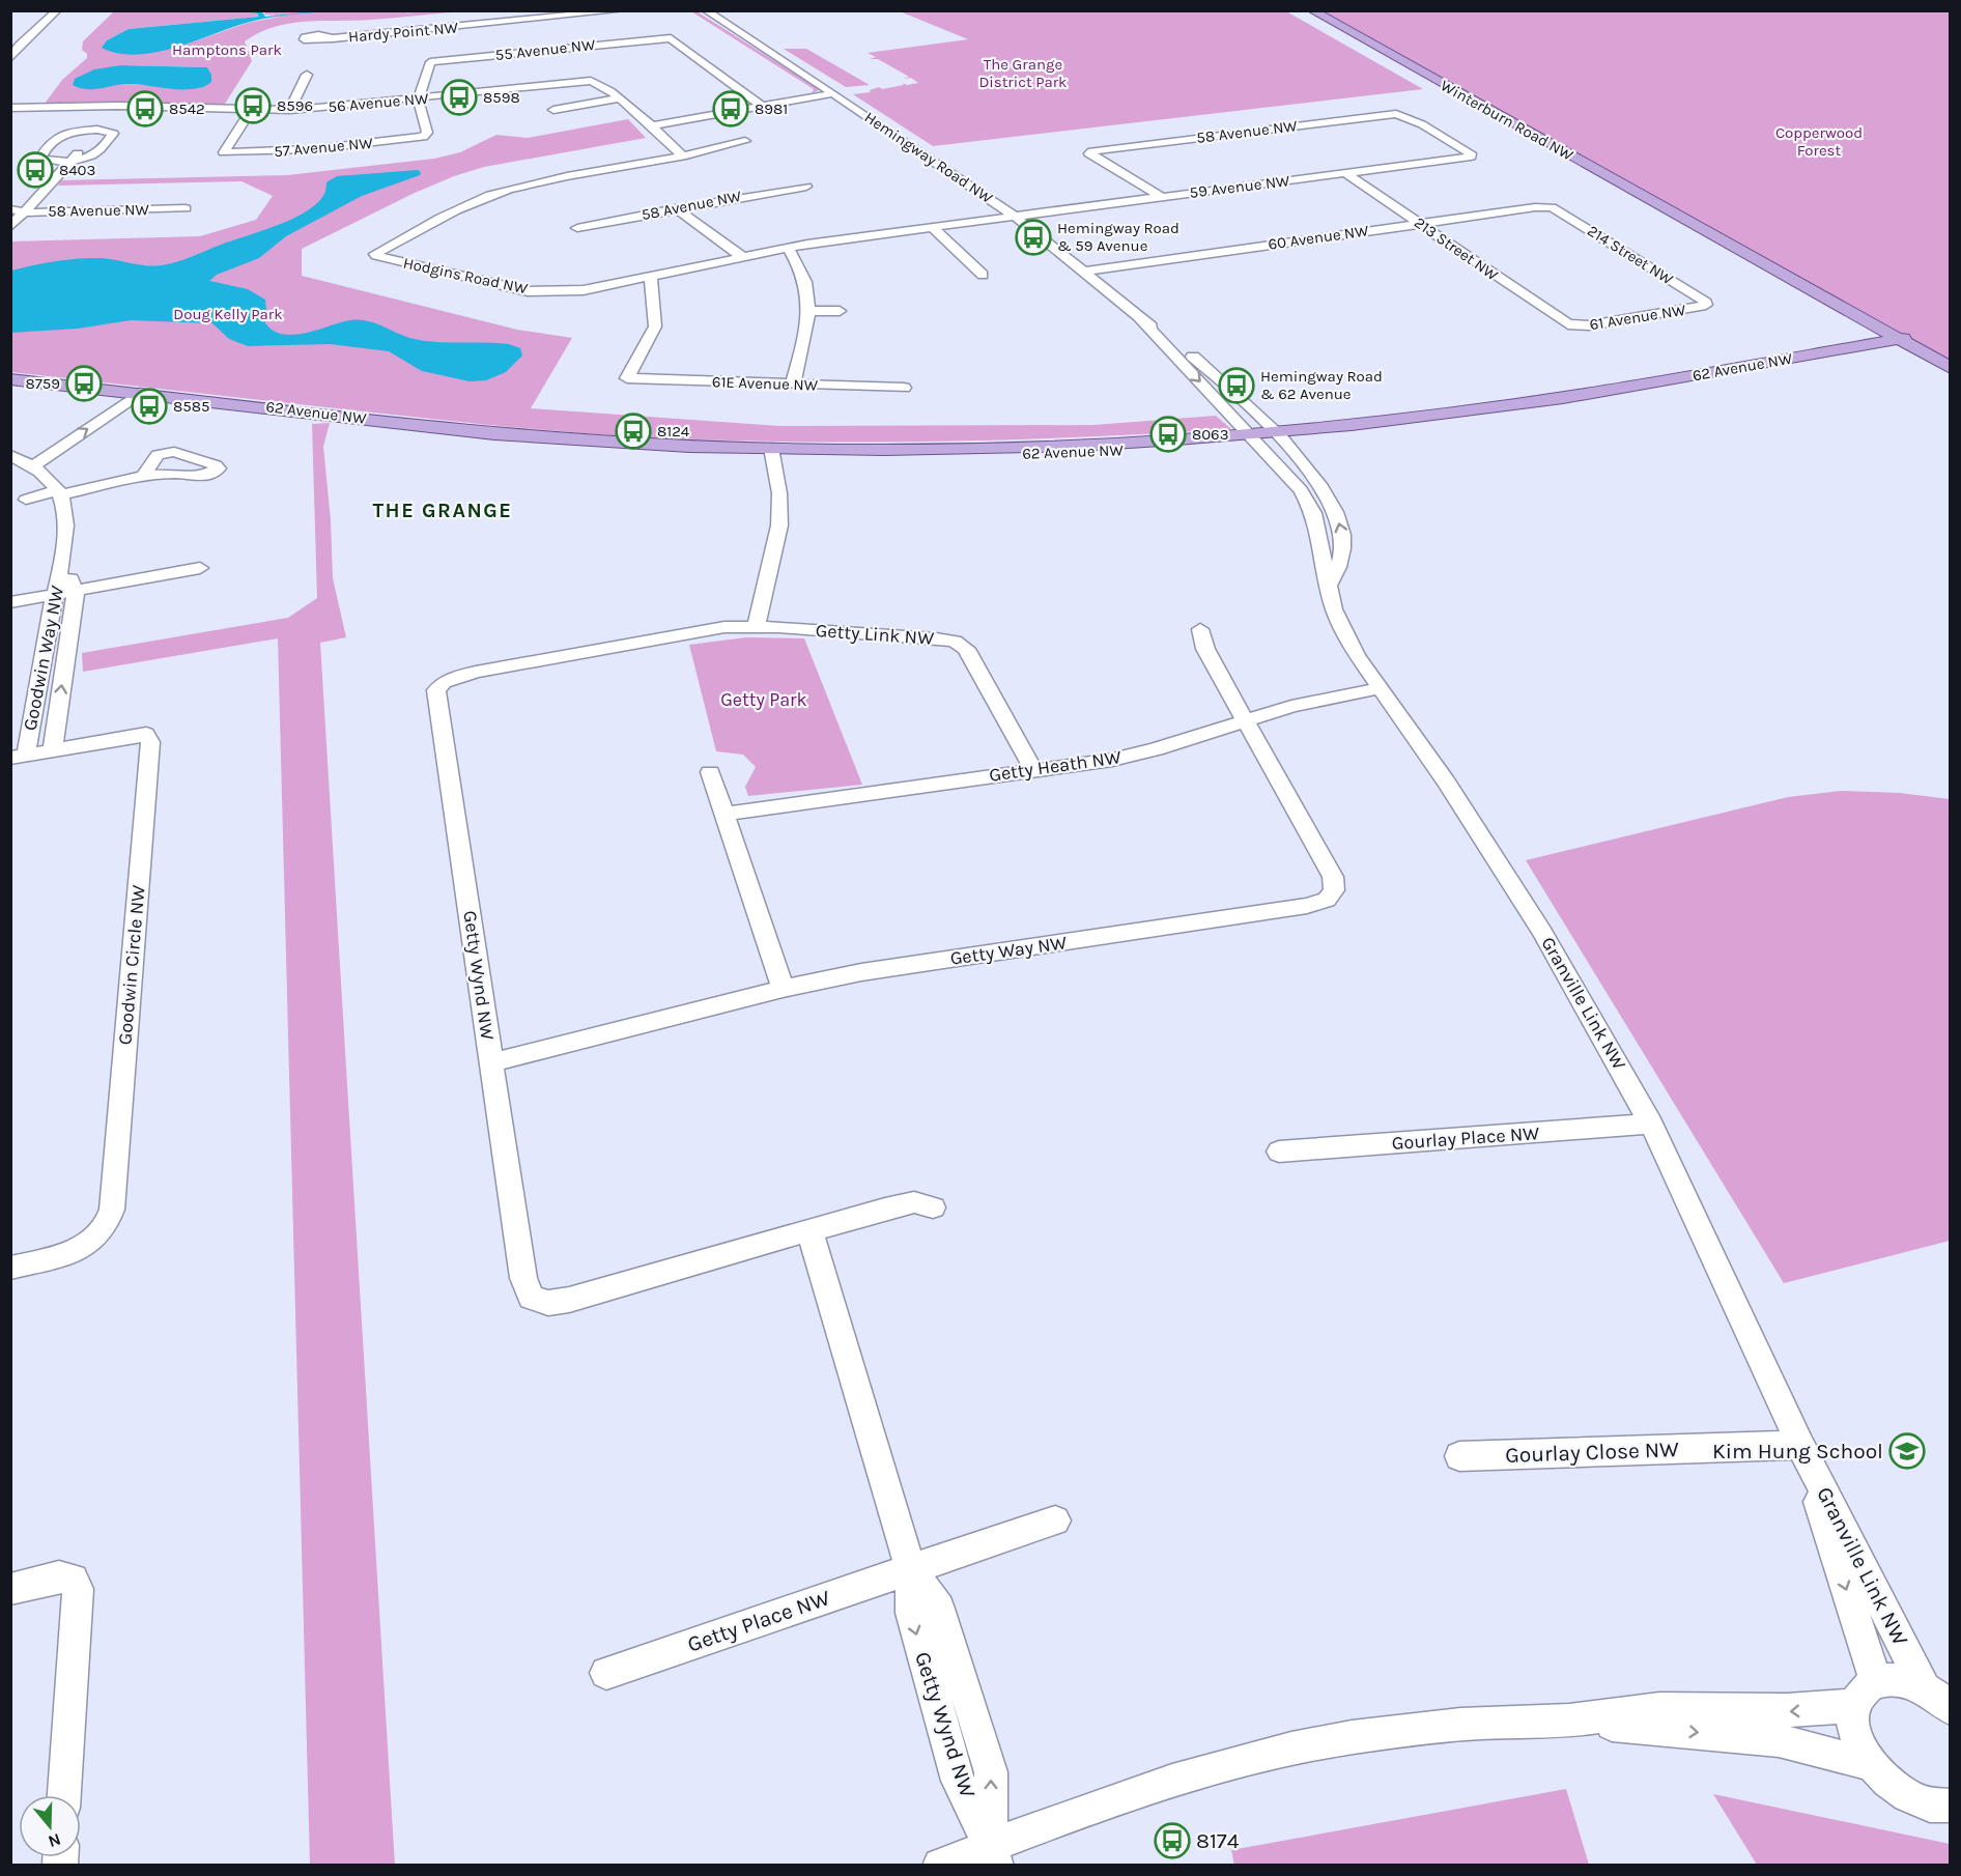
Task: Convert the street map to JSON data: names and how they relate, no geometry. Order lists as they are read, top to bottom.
{
  "streets": {
    "main road": ["Winterburn Road NW", "62 Avenue NW"],
    "street": [
      "Hardy Point NW",
      "55 Avenue NW",
      "56 Avenue NW",
      "58 Avenue NW",
      "57 Avenue NW",
      "Hemingway Road NW",
      "59 Avenue NW",
      "60 Avenue NW",
      "213 Street NW",
      "214 Street NW",
      "Hodgins Road NW",
      "61 Avenue NW",
      "61E Avenue NW",
      "Getty Link NW",
      "Goodwin Way NW",
      "Getty Heath NW",
      "Getty Way NW",
      "Goodwin Circle NW",
      "Getty Wynd NW",
      "Granville Link NW",
      "Gourlay Place NW",
      "Gourlay Close NW",
      "Getty Place NW"
    ]
  },
  "crossings": [
    ["55 Avenue NW", "56 Avenue NW"],
    ["55 Avenue NW", "57 Avenue NW"],
    ["56 Avenue NW", "57 Avenue NW"],
    ["Winterburn Road NW", "62 Avenue NW"],
    ["58 Avenue NW", "59 Avenue NW"],
    ["Hemingway Road NW", "59 Avenue NW"],
    ["Hemingway Road NW", "60 Avenue NW"],
    ["Hemingway Road NW", "Hodgins Road NW"],
    ["Hemingway Road NW", "62 Avenue NW"],
    ["Hemingway Road NW", "Granville Link NW"],
    ["59 Avenue NW", "213 Street NW"],
    ["59 Avenue NW", "Hodgins Road NW"],
    ["60 Avenue NW", "213 Street NW"],
    ["60 Avenue NW", "214 Street NW"],
    ["213 Street NW", "61 Avenue NW"],
    ["214 Street NW", "61 Avenue NW"],
    ["Hodgins Road NW", "61E Avenue NW"],
    ["62 Avenue NW", "Granville Link NW"],
    ["Getty Link NW", "Getty Heath NW"],
    ["Getty Link NW", "Getty Wynd NW"],
    ["Goodwin Way NW", "Goodwin Circle NW"],
    ["Getty Heath NW", "Getty Way NW"],
    ["Getty Heath NW", "Granville Link NW"],
    ["Getty Way NW", "Getty Wynd NW"],
    ["Getty Wynd NW", "Getty Place NW"],
    ["Granville Link NW", "Gourlay Place NW"],
    ["Granville Link NW", "Gourlay Close NW"]
  ],
  "districts": ["THE GRANGE"],
  "parks": [
    "Hamptons Park",
    "The Grange District Park",
    "Copperwood Forest",
    "Doug Kelly Park",
    "Getty Park"
  ],
  "places": {
    "bus stop": [
      "8598",
      "8596",
      "8542",
      "8981",
      "8403",
      "Hemingway Road & 59 Avenue",
      "8759",
      "Hemingway Road & 62 Avenue",
      "8585",
      "8124",
      "8063",
      "8174"
    ],
    "school or university": ["Kim Hung School"]
  },
  "north": "bottom"
}
